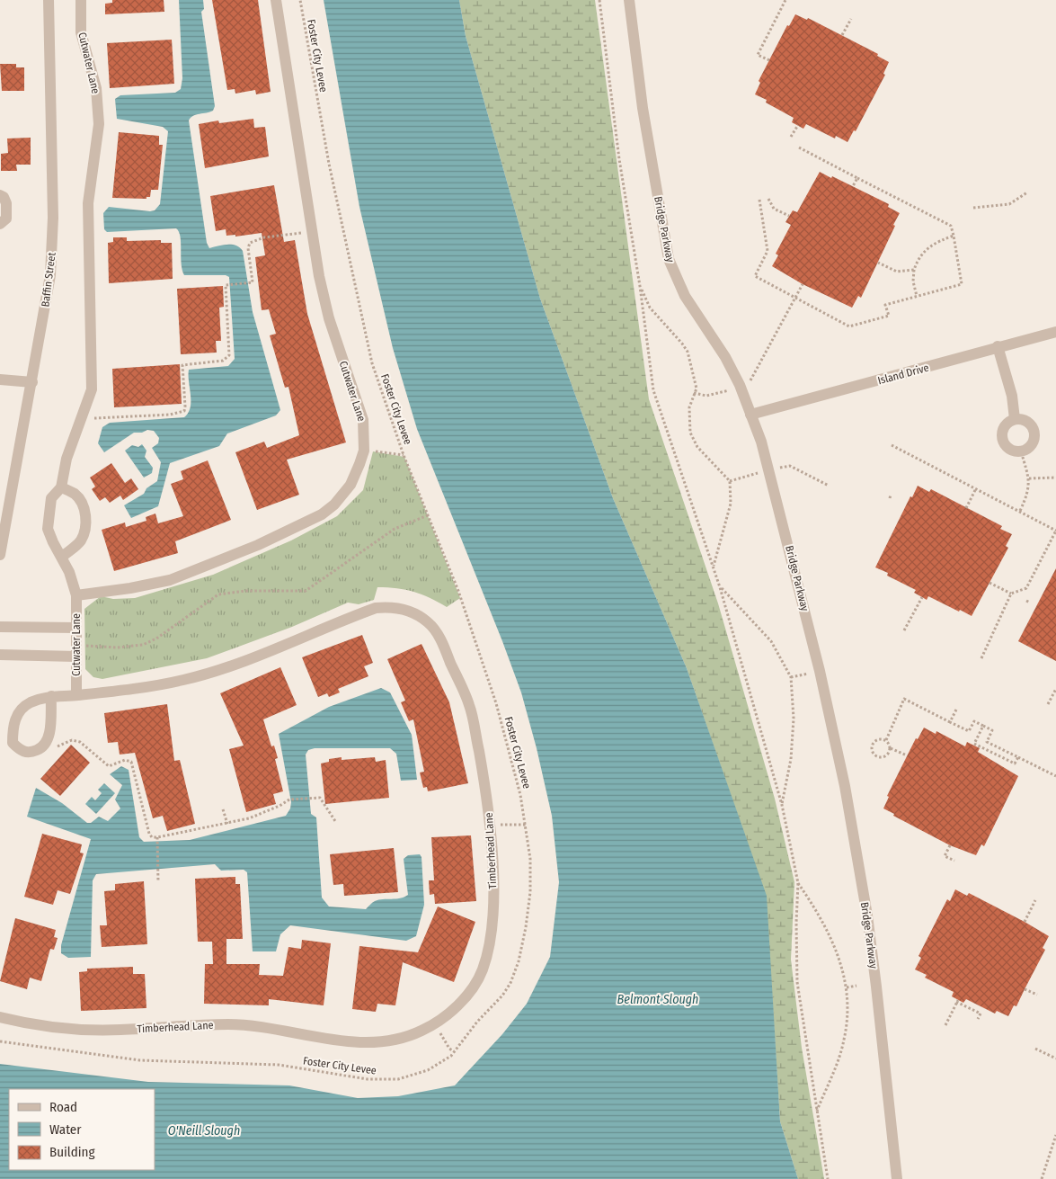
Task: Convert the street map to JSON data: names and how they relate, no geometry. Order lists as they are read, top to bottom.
{
  "streets": {
    "street": [
      "Cutwater Lane",
      "Bridge Parkway",
      "Baffin Street",
      "Island Drive",
      "Timberhead Lane"
    ],
    "path": ["Foster City Levee"]
  },
  "crossings": [
    ["Cutwater Lane", "Timberhead Lane"],
    ["Bridge Parkway", "Island Drive"]
  ],
  "water": ["Belmont Slough", "O'Neill Slough"],
  "legend": ["Road", "Water", "Building"]
}
